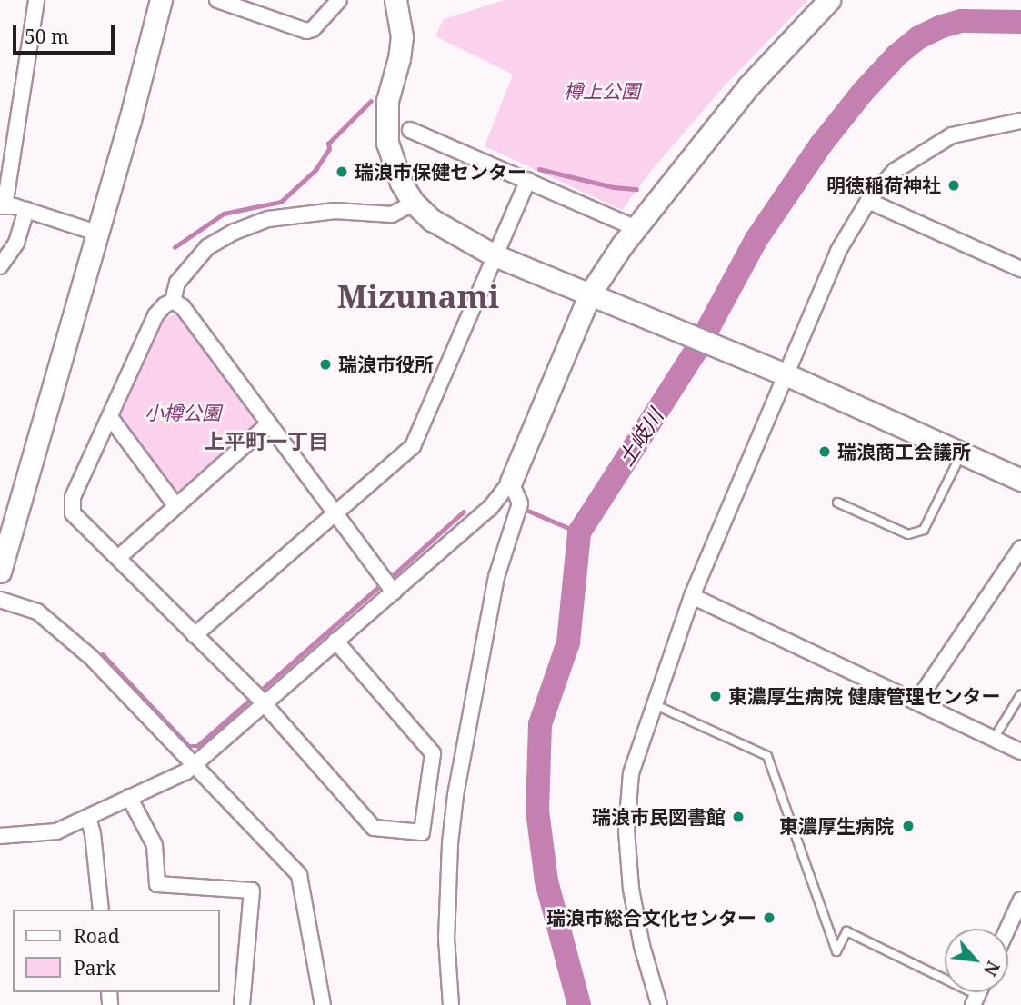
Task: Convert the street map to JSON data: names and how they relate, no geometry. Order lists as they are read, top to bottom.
{
  "districts": ["Mizunami", "上平町一丁目"],
  "water": ["土岐川"],
  "parks": ["樽上公園", "小樽公園"],
  "places": [
    "瑞浪市保健センター",
    "明徳稲荷神社",
    "瑞浪市役所",
    "瑞浪商工会議所",
    "東濃厚生病院 健康管理センター",
    "瑞浪市民図書館",
    "東濃厚生病院",
    "瑞浪市総合文化センター"
  ],
  "legend": ["Road", "Park"],
  "scale_bar": "50 m",
  "north": "bottom right"
}
